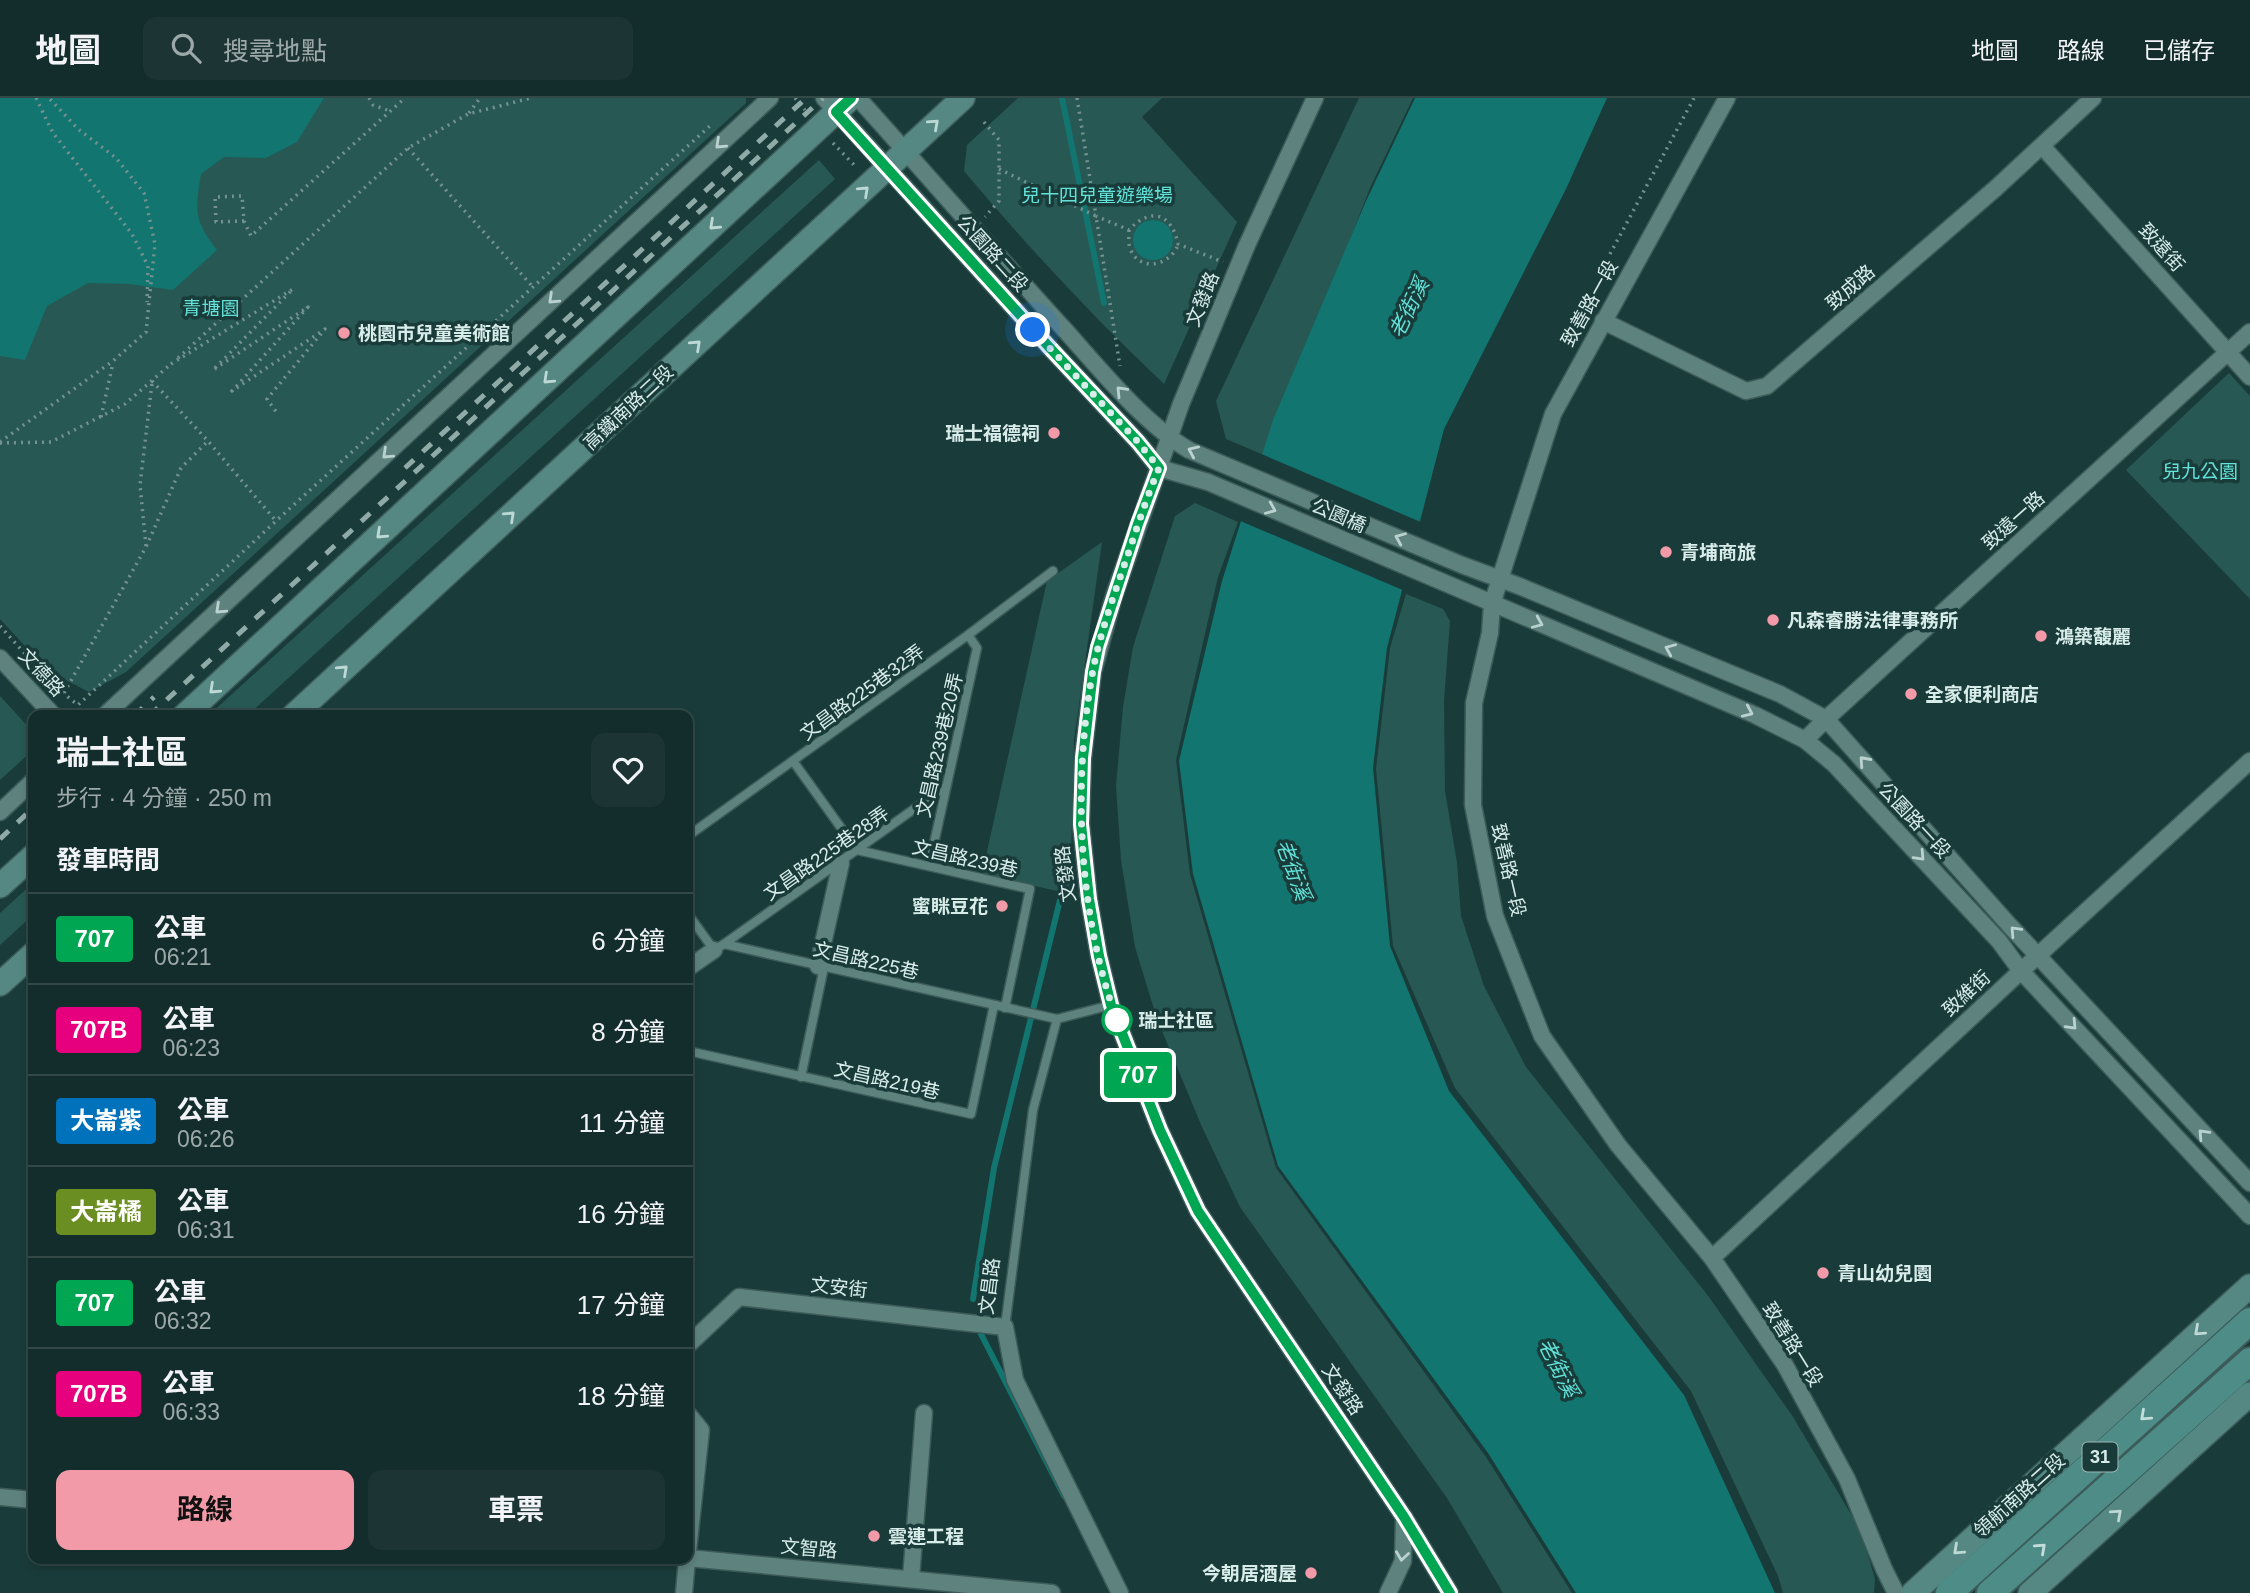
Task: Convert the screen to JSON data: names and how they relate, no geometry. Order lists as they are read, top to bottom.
{
  "streets": {
    "main road": ["31", "領航南路二段"],
    "street": [
      "致遠街",
      "公園路二段",
      "致成路",
      "文發路",
      "致善路一段",
      "高鐵南路二段",
      "公園橋",
      "致遠一路",
      "文德路",
      "公園路一段",
      "致維街",
      "文昌路",
      "文安街",
      "文智路"
    ],
    "lane": [
      "文昌路225巷32弄",
      "文昌路239巷20弄",
      "文昌路225巷28弄",
      "文昌路239巷",
      "文昌路225巷",
      "文昌路219巷"
    ]
  },
  "crossings": [
    ["致遠街", "致成路"],
    ["致遠街", "致遠一路"],
    ["公園路二段", "文發路"],
    ["公園路二段", "高鐵南路二段"],
    ["公園路二段", "公園橋"],
    ["致成路", "致善路一段"],
    ["文發路", "公園橋"],
    ["致善路一段", "公園路一段"],
    ["致善路一段", "致維街"],
    ["公園橋", "公園路一段"],
    ["致遠一路", "公園路一段"],
    ["文昌路225巷32弄", "文昌路239巷20弄"],
    ["文昌路239巷20弄", "文昌路225巷28弄"],
    ["文昌路239巷20弄", "文昌路239巷"],
    ["公園路一段", "致維街"],
    ["文昌路225巷28弄", "文昌路239巷"],
    ["文昌路225巷28弄", "文昌路225巷"],
    ["文昌路239巷", "文昌路225巷"],
    ["文昌路225巷", "文昌路219巷"],
    ["文昌路225巷", "文昌路"],
    ["文昌路", "文安街"]
  ],
  "water": ["老街溪"],
  "parks": ["兒十四兒童遊樂場", "青塘園", "兒九公園"],
  "places": [
    "桃園市兒童美術館",
    "瑞士福德祠",
    "青埔商旅",
    "凡森睿勝法律事務所",
    "鴻築馥麗",
    "全家便利商店",
    "蜜眯豆花",
    "瑞士社區",
    "青山幼兒園",
    "雲連工程",
    "今朝居酒屋"
  ],
  "lines": ["bus line 707"],
  "page": {
    "header": "地圖",
    "search": "搜尋地點",
    "nav": ["地圖", "路線", "已儲存"],
    "on_map": "707",
    "heading": [
      ["瑞士社區", "步行 · 4 分鐘 · 250 m"],
      "發車時間"
    ],
    "list": [
      {
        "mark": "707",
        "name": "公車",
        "note": "06:21",
        "value": "6 分鐘"
      },
      {
        "mark": "707B",
        "name": "公車",
        "note": "06:23",
        "value": "8 分鐘"
      },
      {
        "mark": "大崙紫",
        "name": "公車",
        "note": "06:26",
        "value": "11 分鐘"
      },
      {
        "mark": "大崙橘",
        "name": "公車",
        "note": "06:31",
        "value": "16 分鐘"
      },
      {
        "mark": "707",
        "name": "公車",
        "note": "06:32",
        "value": "17 分鐘"
      },
      {
        "mark": "707B",
        "name": "公車",
        "note": "06:33",
        "value": "18 分鐘"
      }
    ],
    "buttons": ["路線", "車票"]
  }
}
